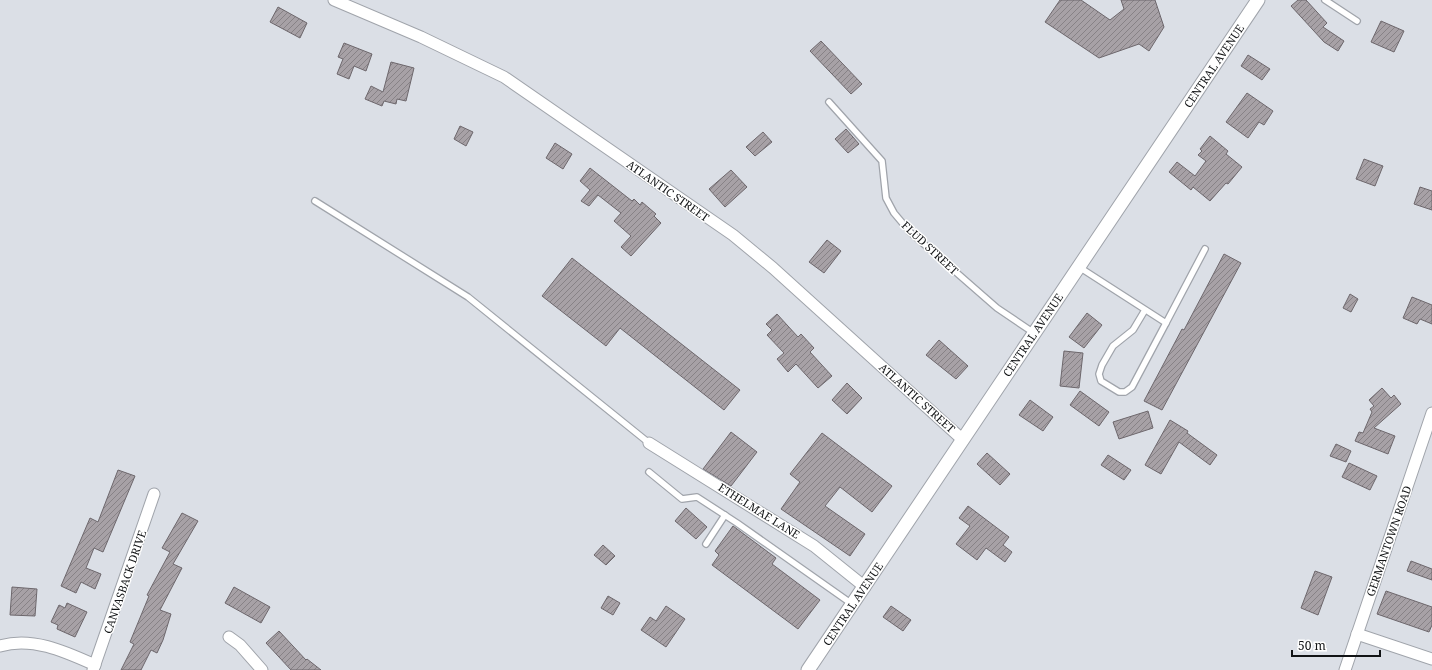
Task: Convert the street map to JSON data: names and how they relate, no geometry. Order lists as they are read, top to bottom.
{
  "streets": {
    "street": [
      "CENTRAL AVENUE",
      "ATLANTIC STREET",
      "ETHELMAE LANE",
      "GERMANTOWN ROAD",
      "CANVASBACK DRIVE"
    ],
    "lane": ["FLUD STREET"]
  },
  "crossings": [
    ["CENTRAL AVENUE", "ATLANTIC STREET"],
    ["CENTRAL AVENUE", "FLUD STREET"],
    ["CENTRAL AVENUE", "ETHELMAE LANE"]
  ],
  "scale_bar": "50 m"
}
